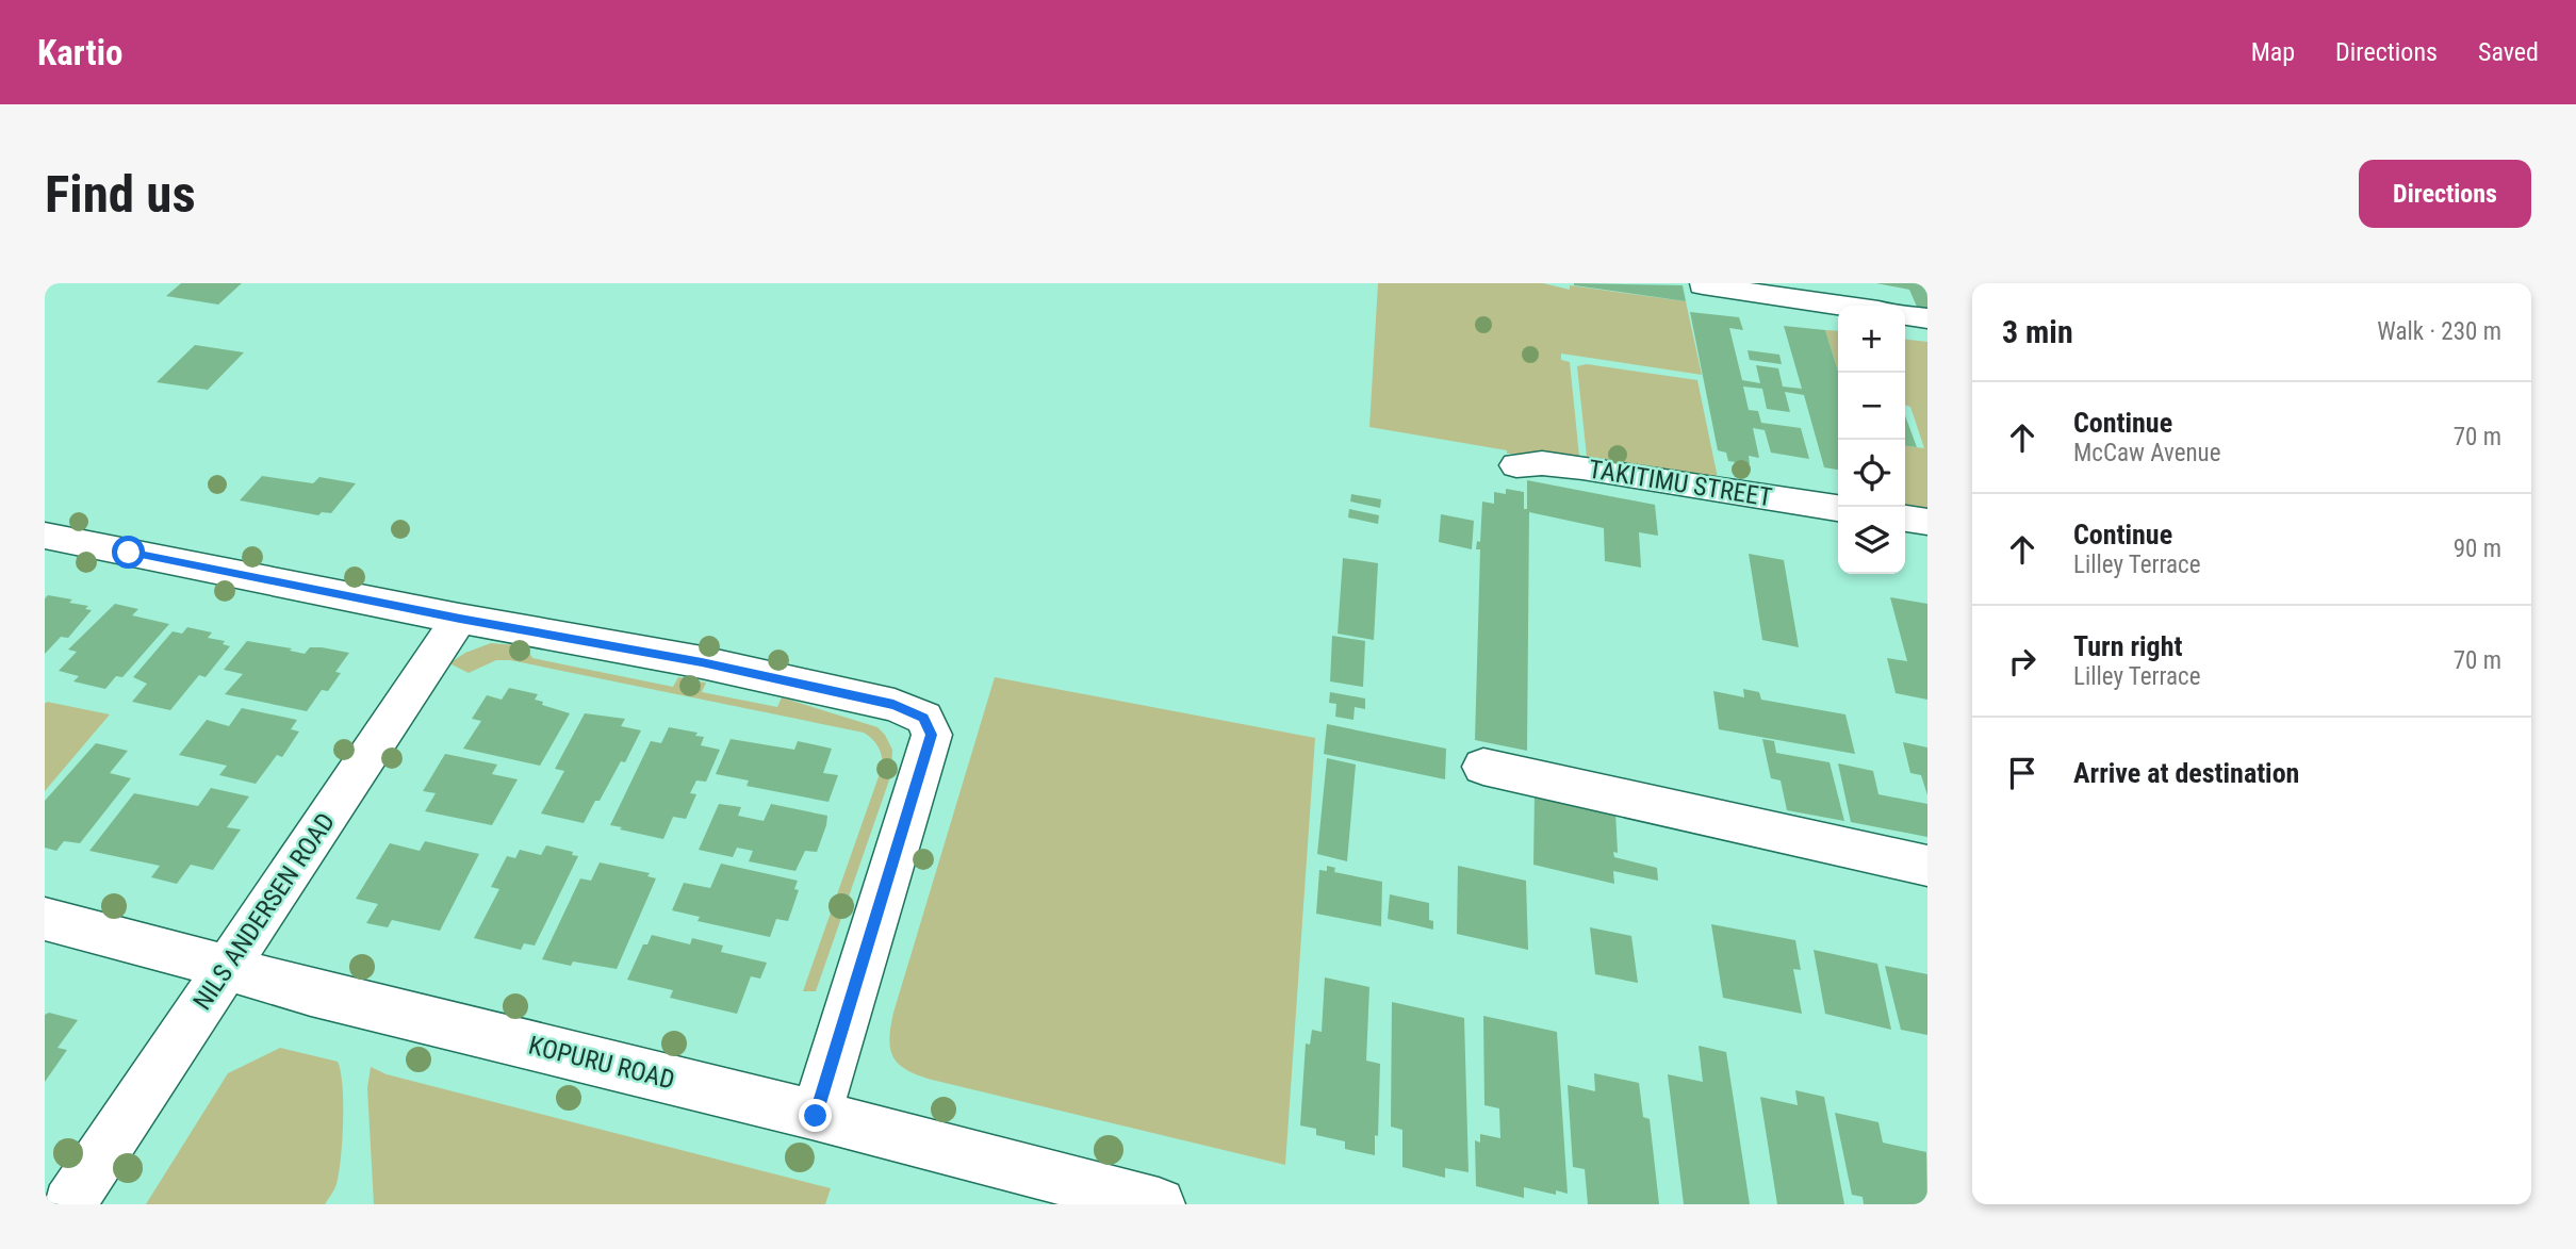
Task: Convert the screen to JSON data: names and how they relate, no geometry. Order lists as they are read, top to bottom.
{
  "streets": {
    "street": ["TAKITIMU STREET", "NILS ANDERSEN ROAD", "KOPURU ROAD"]
  },
  "crossings": [
    ["NILS ANDERSEN ROAD", "KOPURU ROAD"]
  ],
  "page": {
    "header": "Kartio",
    "nav": ["Map", "Directions", "Saved"],
    "buttons": "Directions",
    "title": "Find us",
    "heading": ["3 min", "Walk · 230 m"],
    "map_buttons": ["+", "−"],
    "list": [
      ["Continue", "McCaw Avenue", "70 m"],
      ["Continue", "Lilley Terrace", "90 m"],
      ["Turn right", "Lilley Terrace", "70 m"],
      "Arrive at destination"
    ]
  }
}
